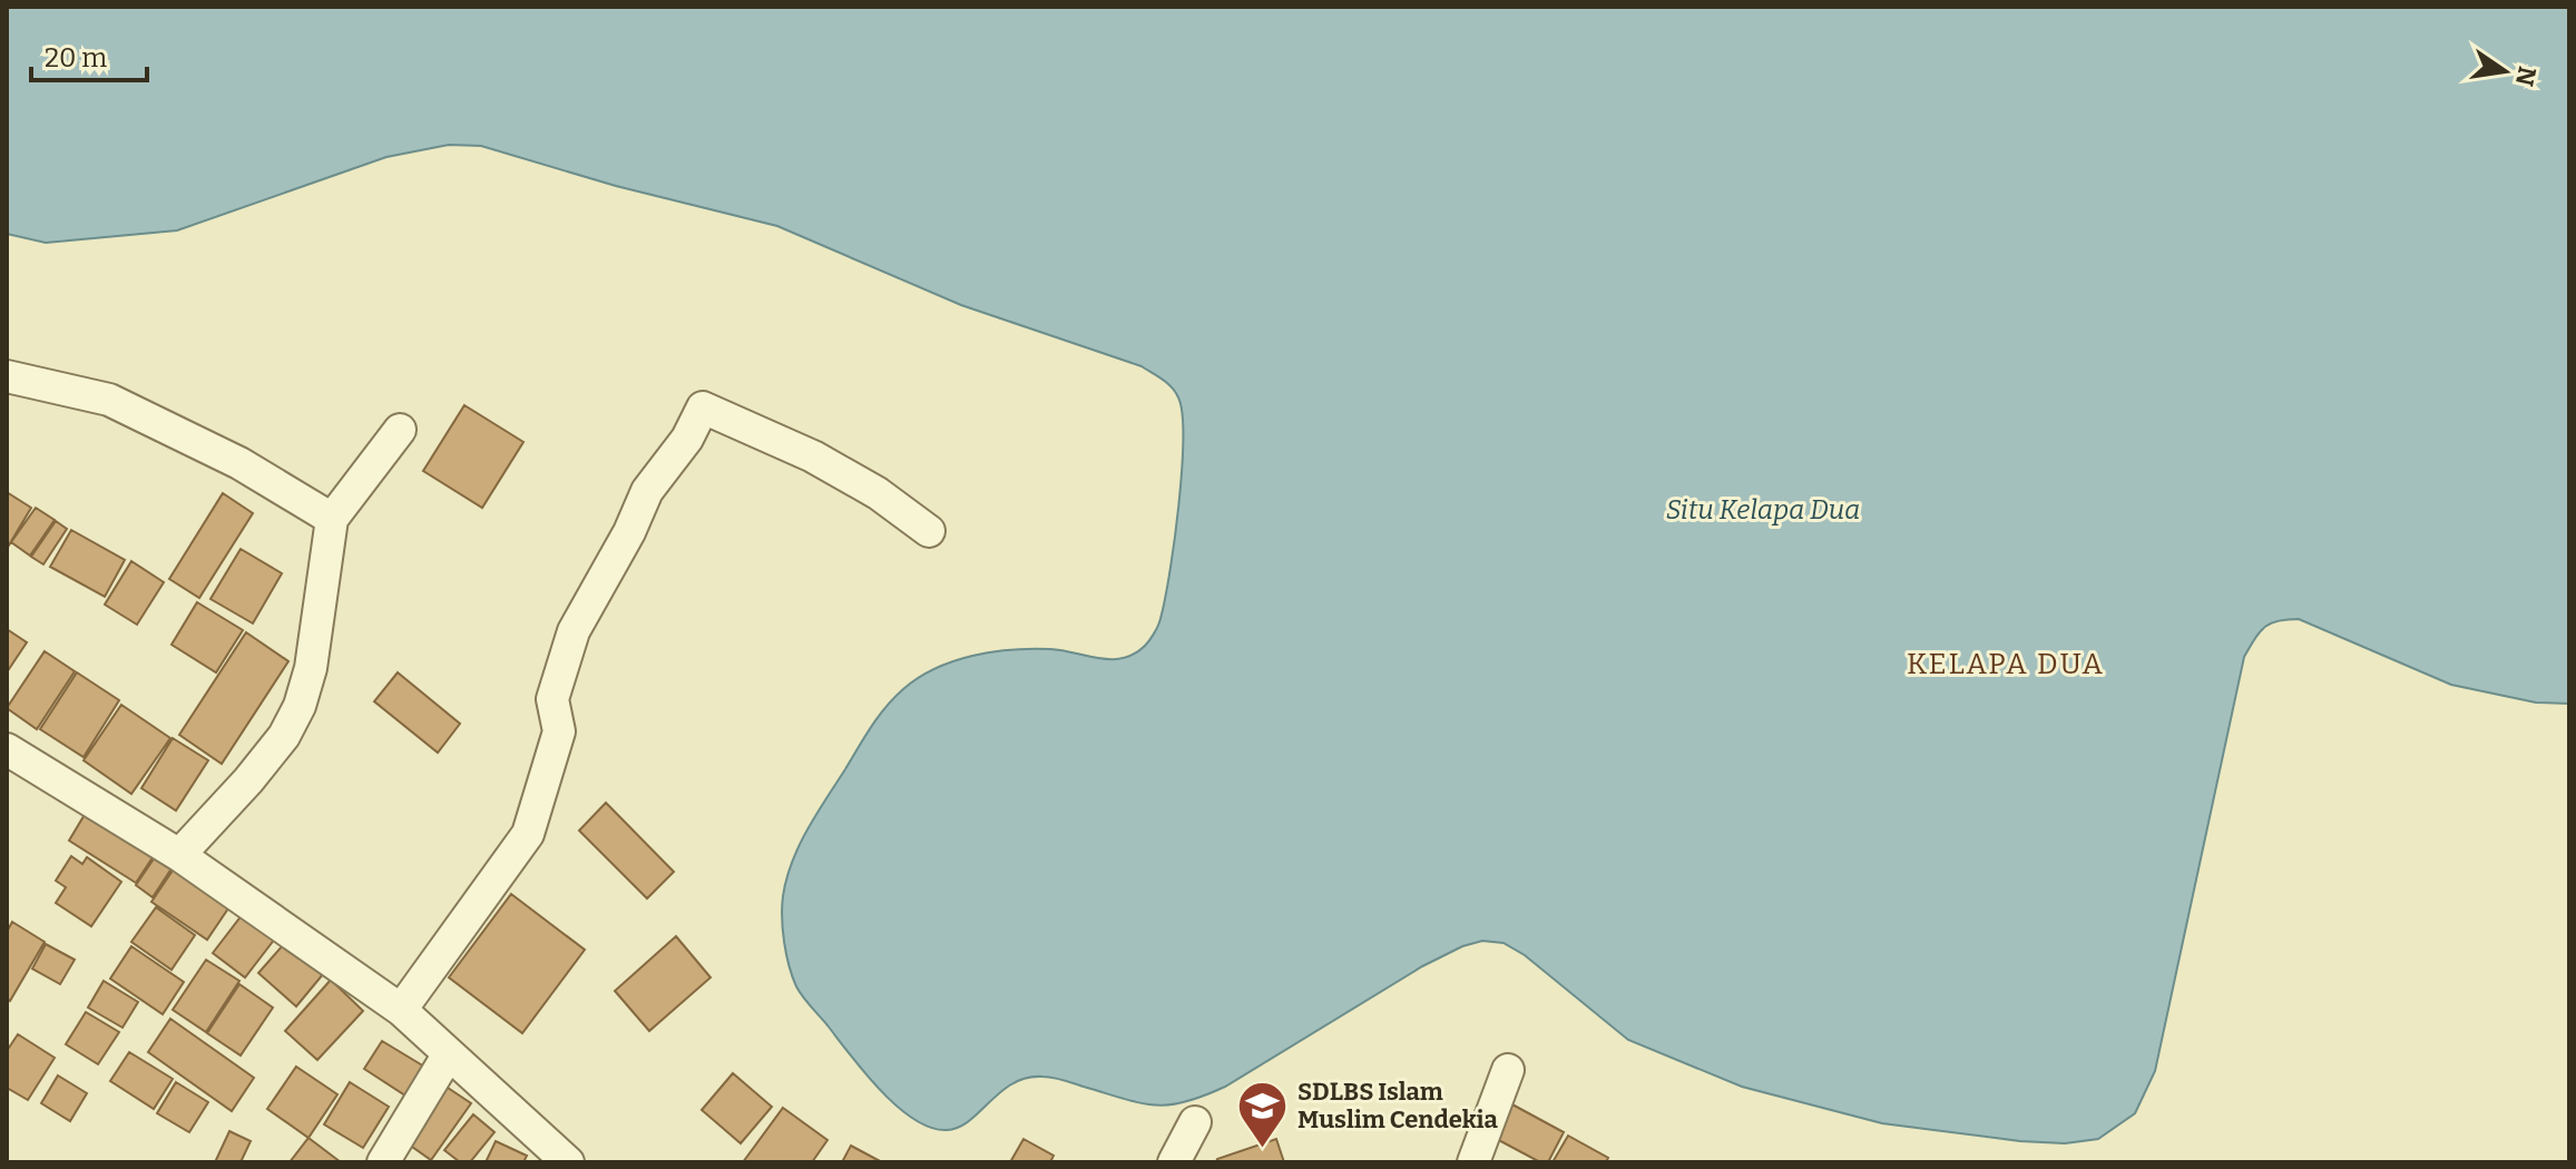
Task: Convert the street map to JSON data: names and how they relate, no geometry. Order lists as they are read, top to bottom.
{
  "districts": ["KELAPA DUA"],
  "water": ["Situ Kelapa Dua"],
  "places": {
    "school or university": ["SDLBS Islam Muslim Cendekia"]
  },
  "scale_bar": "20 m",
  "north": "right"
}
